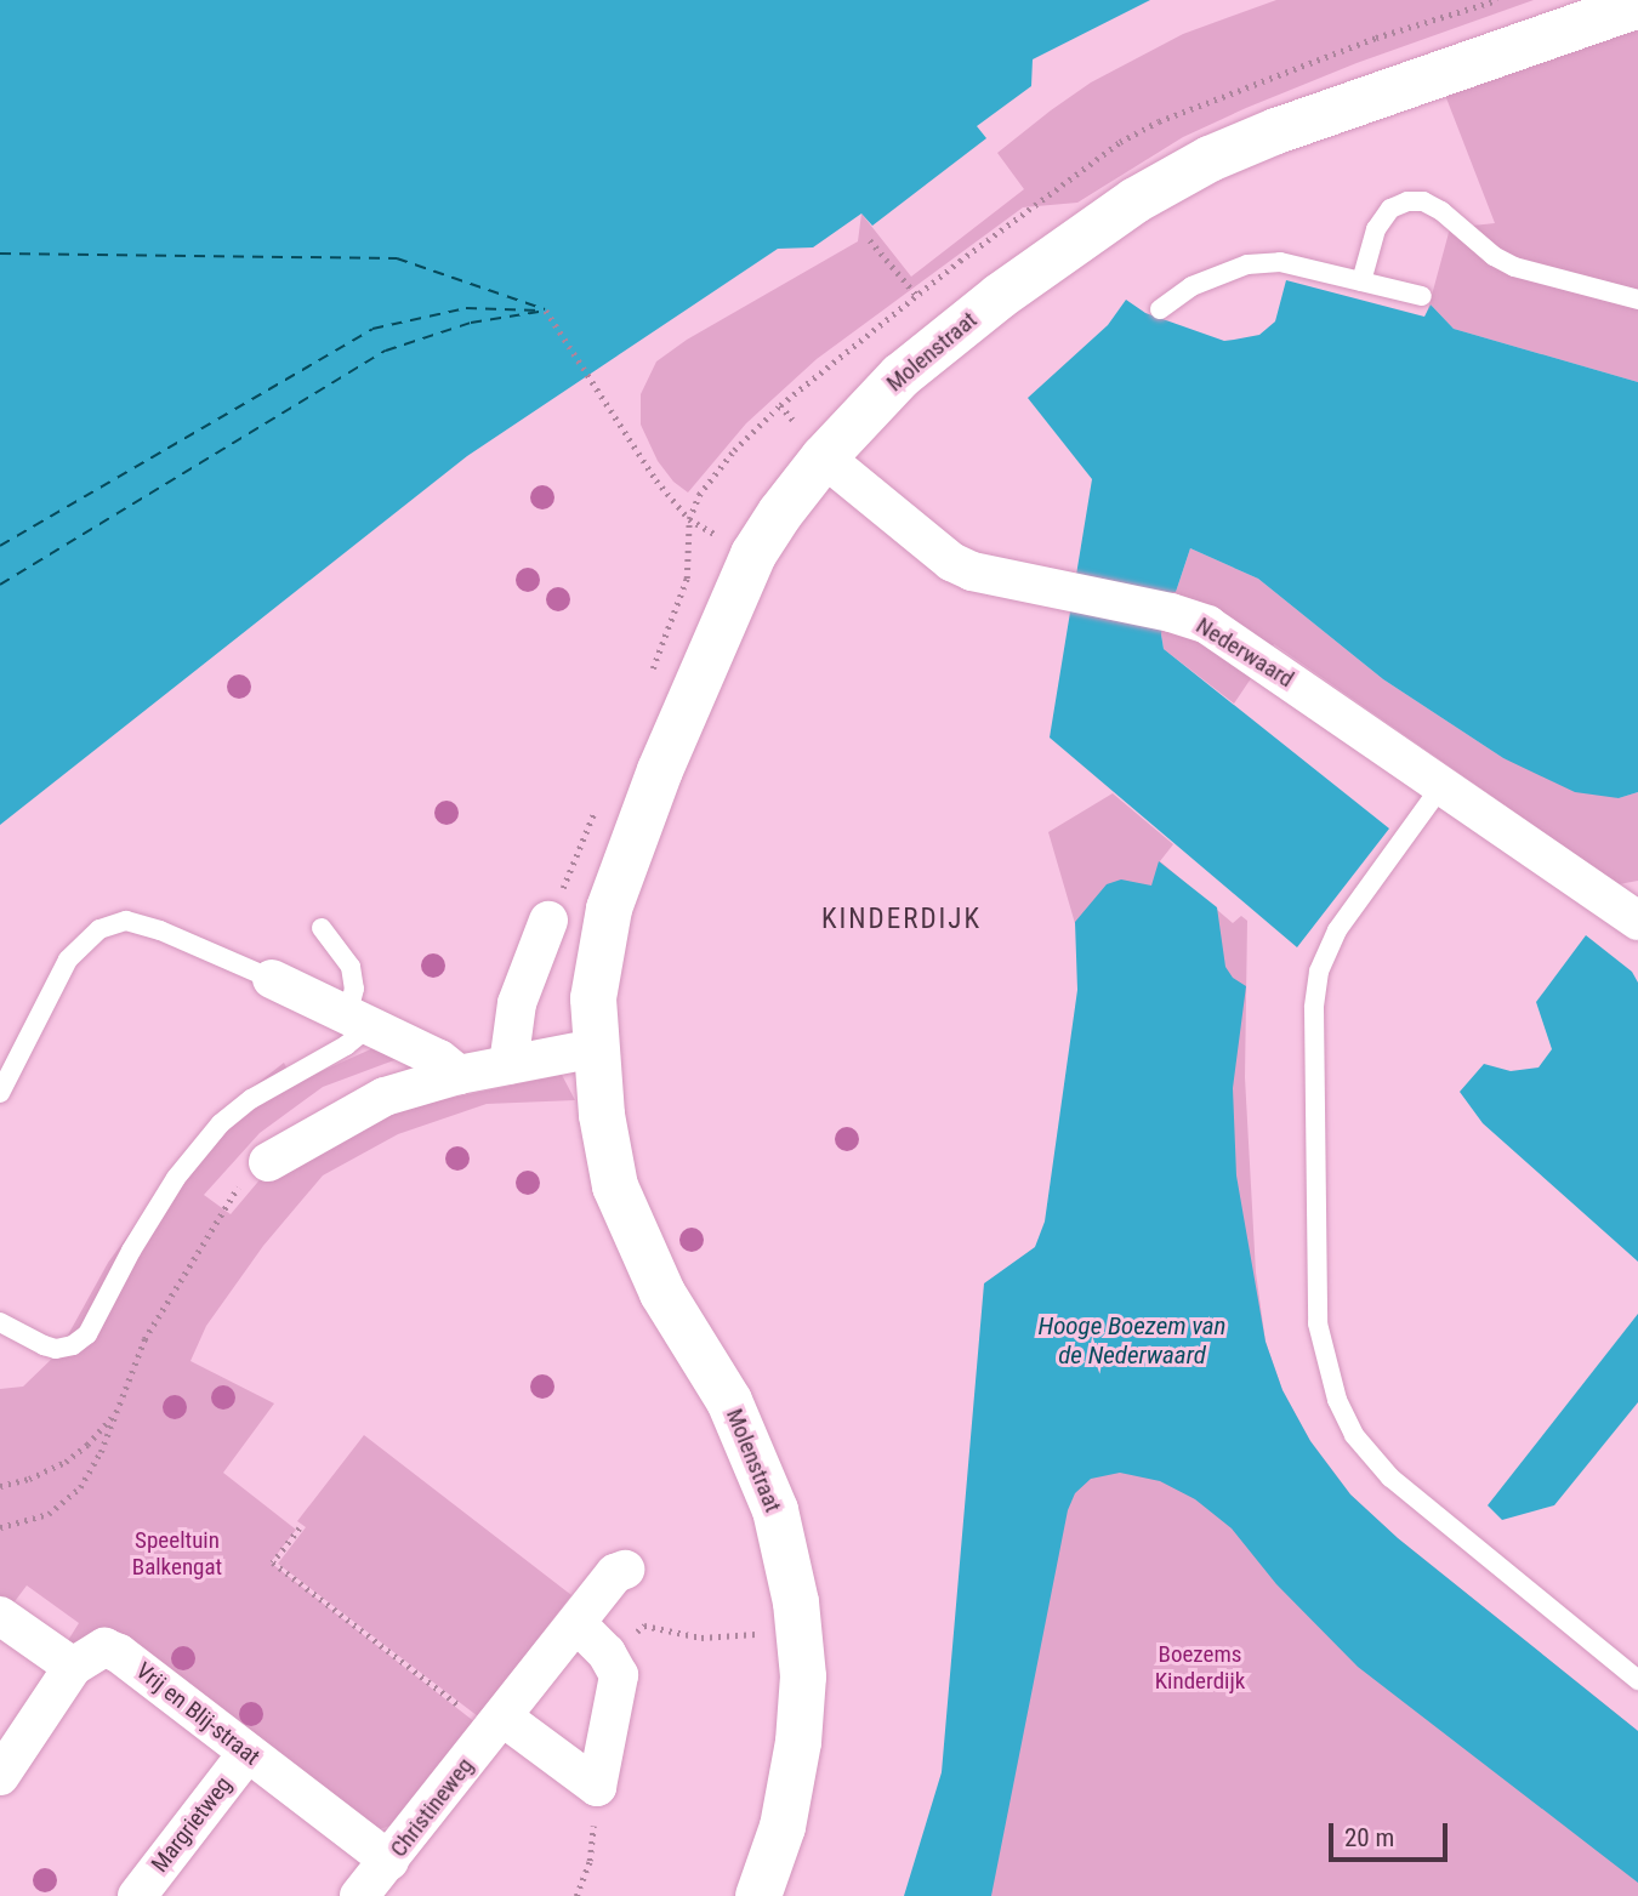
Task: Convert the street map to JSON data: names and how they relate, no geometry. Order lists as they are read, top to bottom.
{
  "streets": {
    "street": [
      "Molenstraat",
      "Nederwaard",
      "Vrij en Blij-straat",
      "Christineweg",
      "Margrietweg"
    ]
  },
  "crossings": [
    ["Molenstraat", "Nederwaard"],
    ["Vrij en Blij-straat", "Christineweg"],
    ["Vrij en Blij-straat", "Margrietweg"]
  ],
  "districts": ["KINDERDIJK"],
  "water": ["Hooge Boezem van de Nederwaard"],
  "parks": ["Speeltuin Balkengat", "Boezems Kinderdijk"],
  "scale_bar": "20 m"
}
